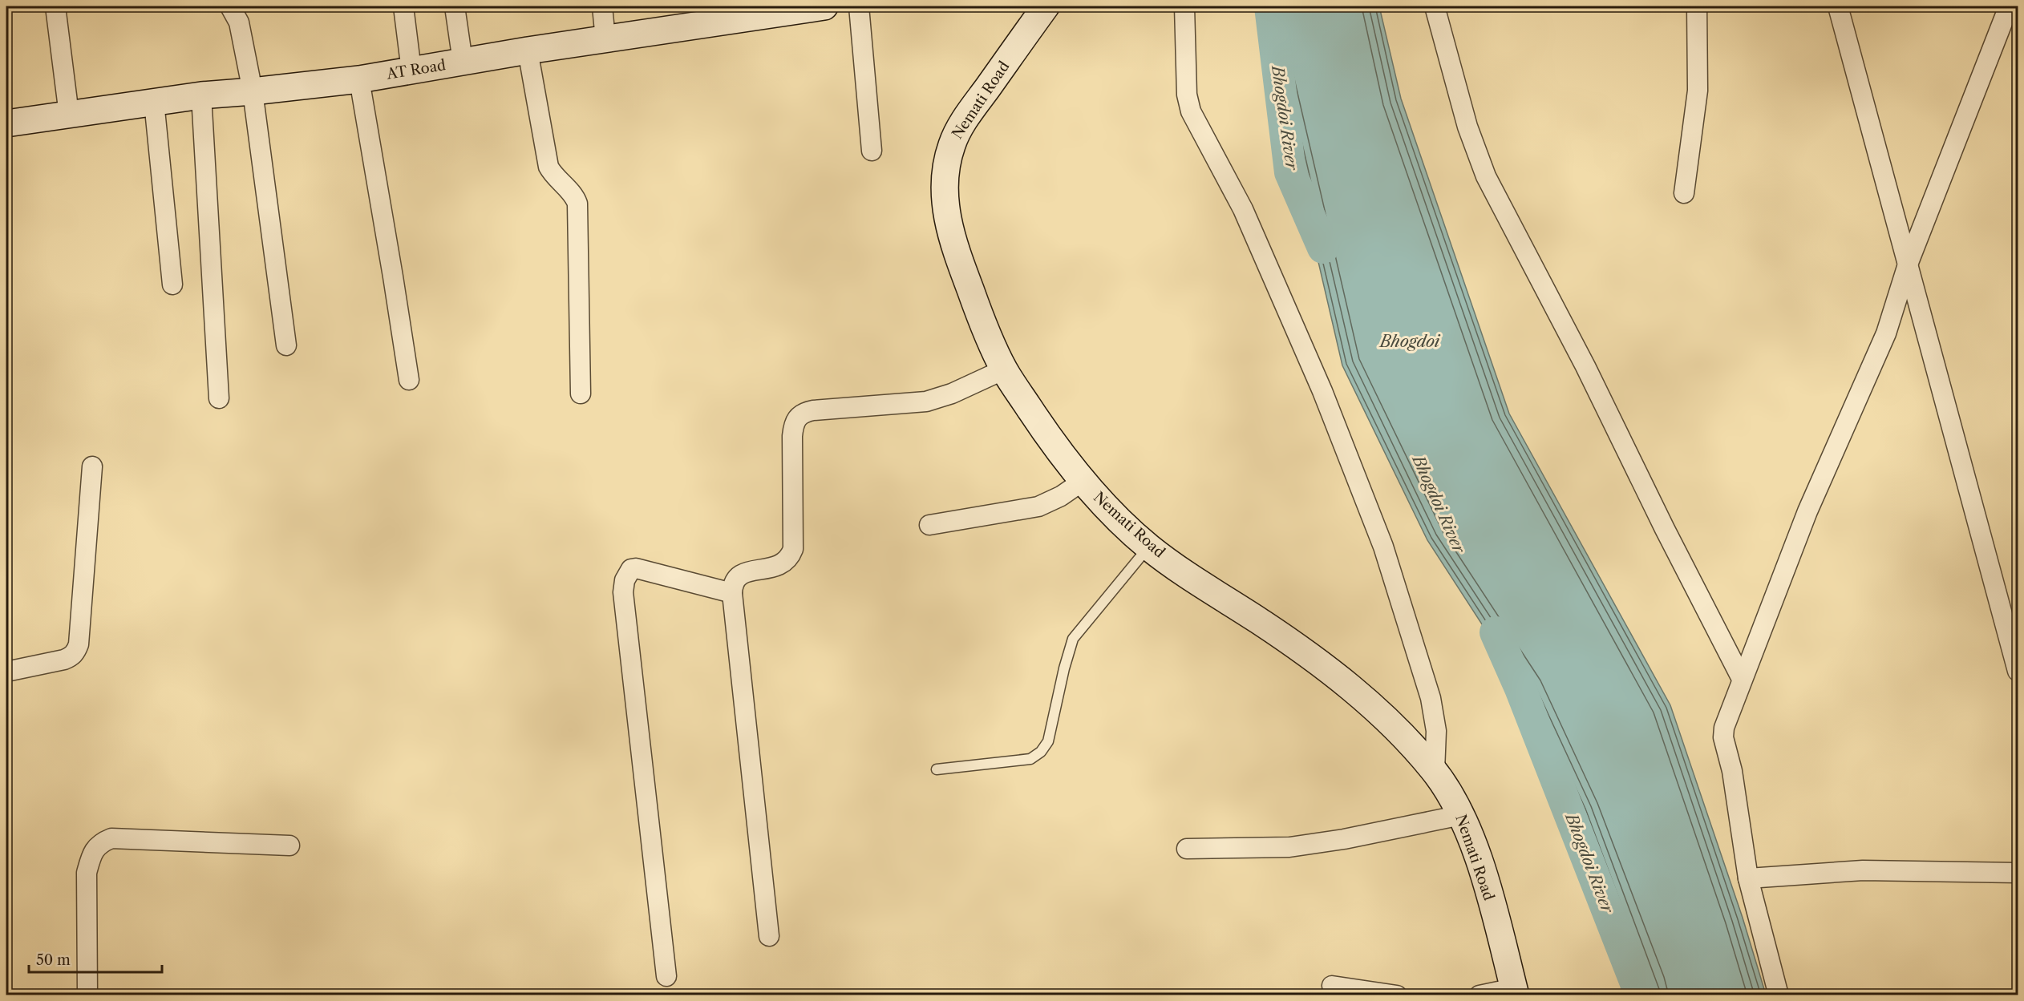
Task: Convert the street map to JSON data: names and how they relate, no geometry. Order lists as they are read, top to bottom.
{
  "streets": {
    "street": ["AT Road", "Nemati Road"]
  },
  "water": ["Bhogdoi River", "Bhogdoi"],
  "scale_bar": "50 m"
}
